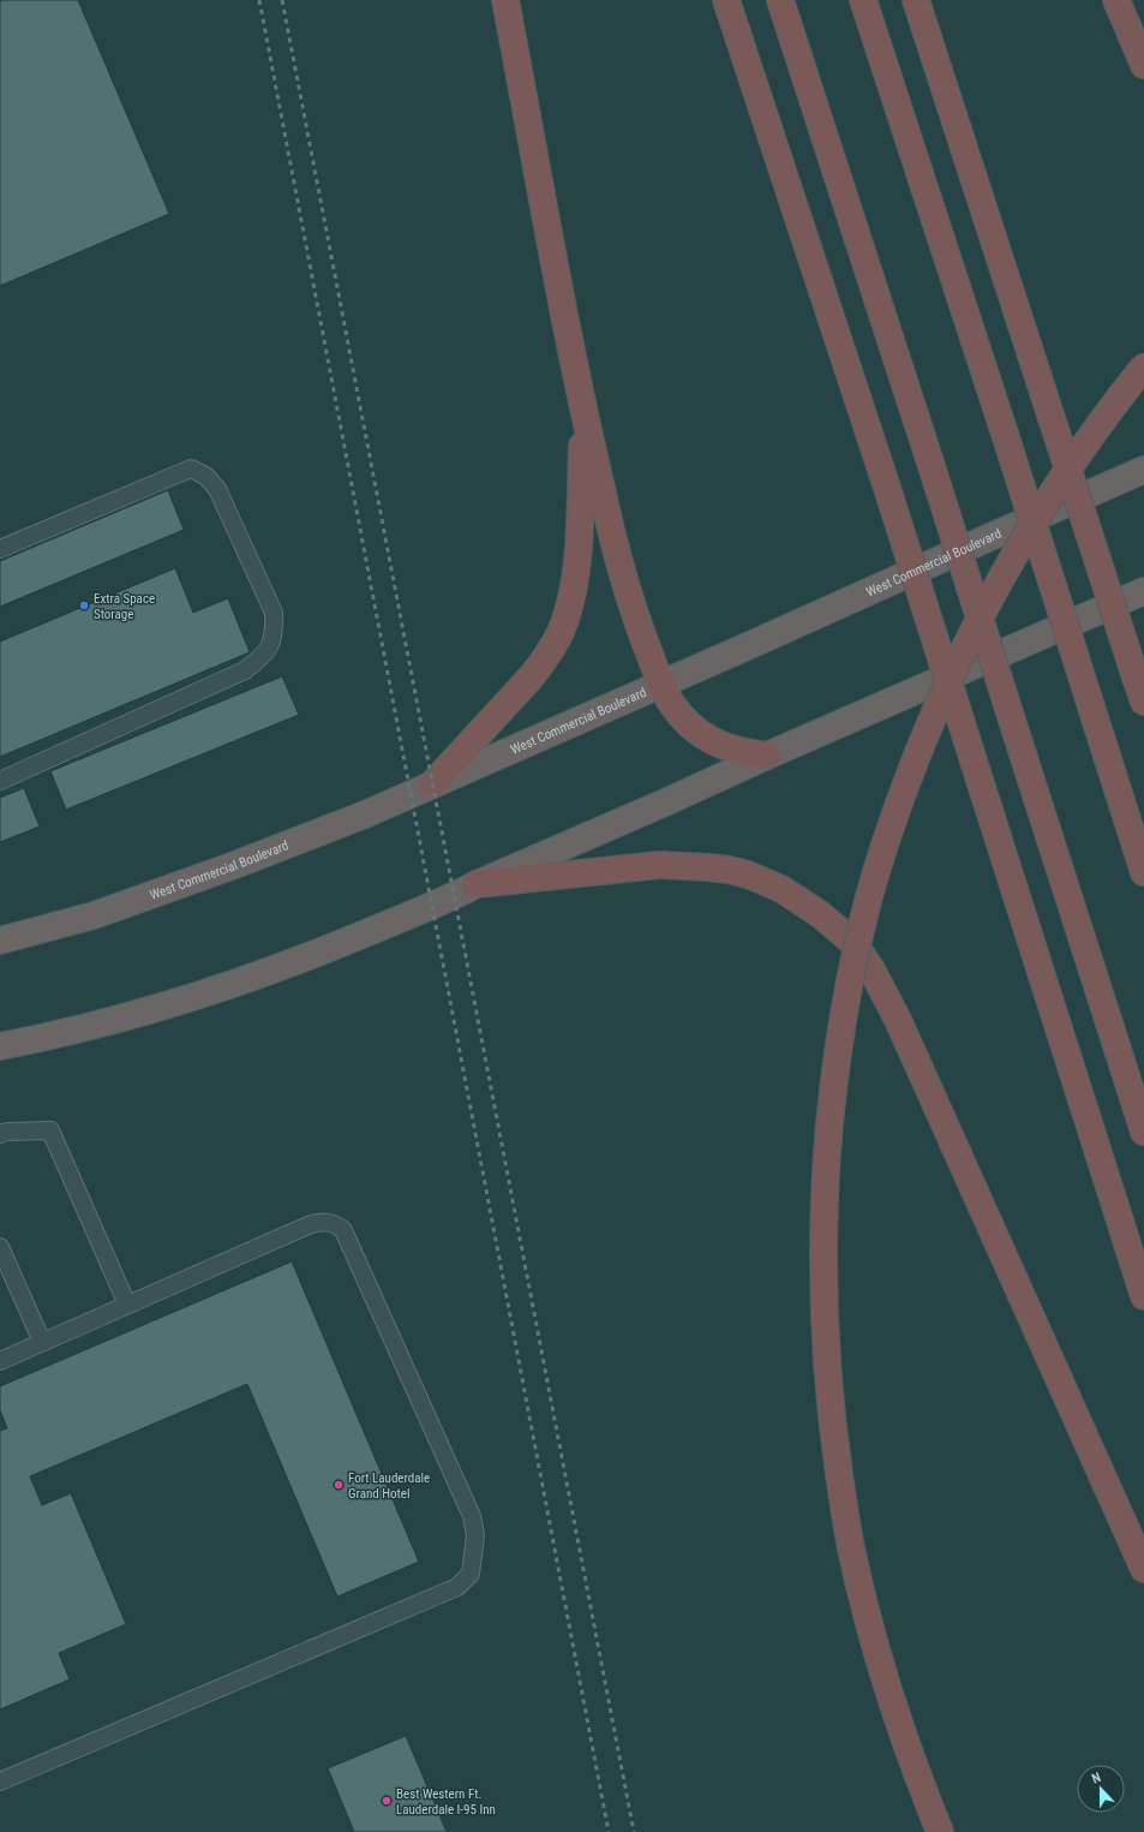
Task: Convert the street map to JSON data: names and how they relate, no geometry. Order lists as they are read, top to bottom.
{
  "streets": {
    "highway": ["West Commercial Boulevard"]
  },
  "places": ["Extra Space Storage", "Fort Lauderdale Grand Hotel", "Best Western Ft. Lauderdale I-95 Inn"],
  "north": "top"
}
